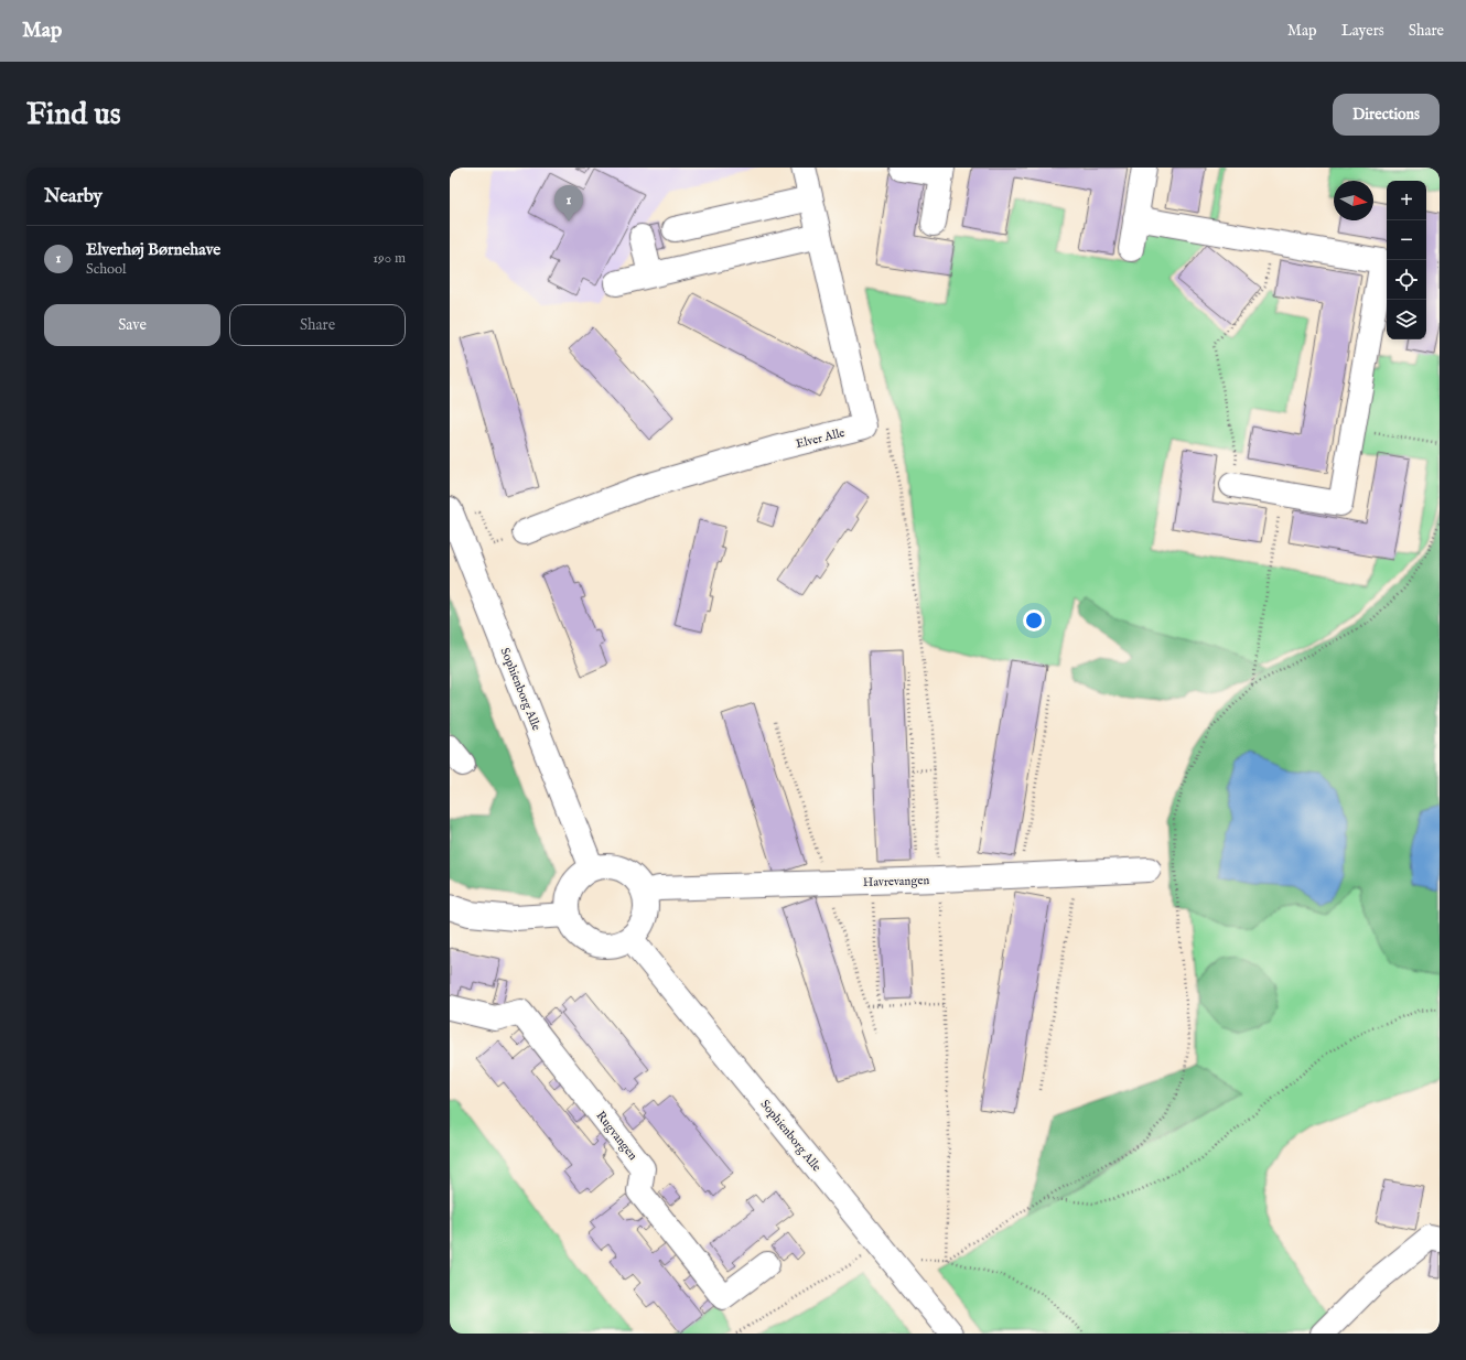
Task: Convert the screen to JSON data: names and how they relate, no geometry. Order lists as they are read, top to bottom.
{
  "streets": {
    "street": [
      "Elver Alle",
      "Sophienborg Alle",
      "Havrevangen",
      "Rugvangen"
    ]
  },
  "crossings": [
    ["Sophienborg Alle", "Havrevangen"]
  ],
  "north": "right",
  "page": {
    "header": "Map",
    "nav": ["Map", "Layers", "Share"],
    "buttons": [
      "Directions",
      ["Save", "Share"]
    ],
    "title": "Find us",
    "heading": "Nearby",
    "map_buttons": ["+", "−"],
    "pins": "1",
    "list": [
      {
        "mark": "1",
        "name": "Elverhøj Børnehave",
        "note": "School",
        "value": "190 m"
      }
    ]
  }
}
